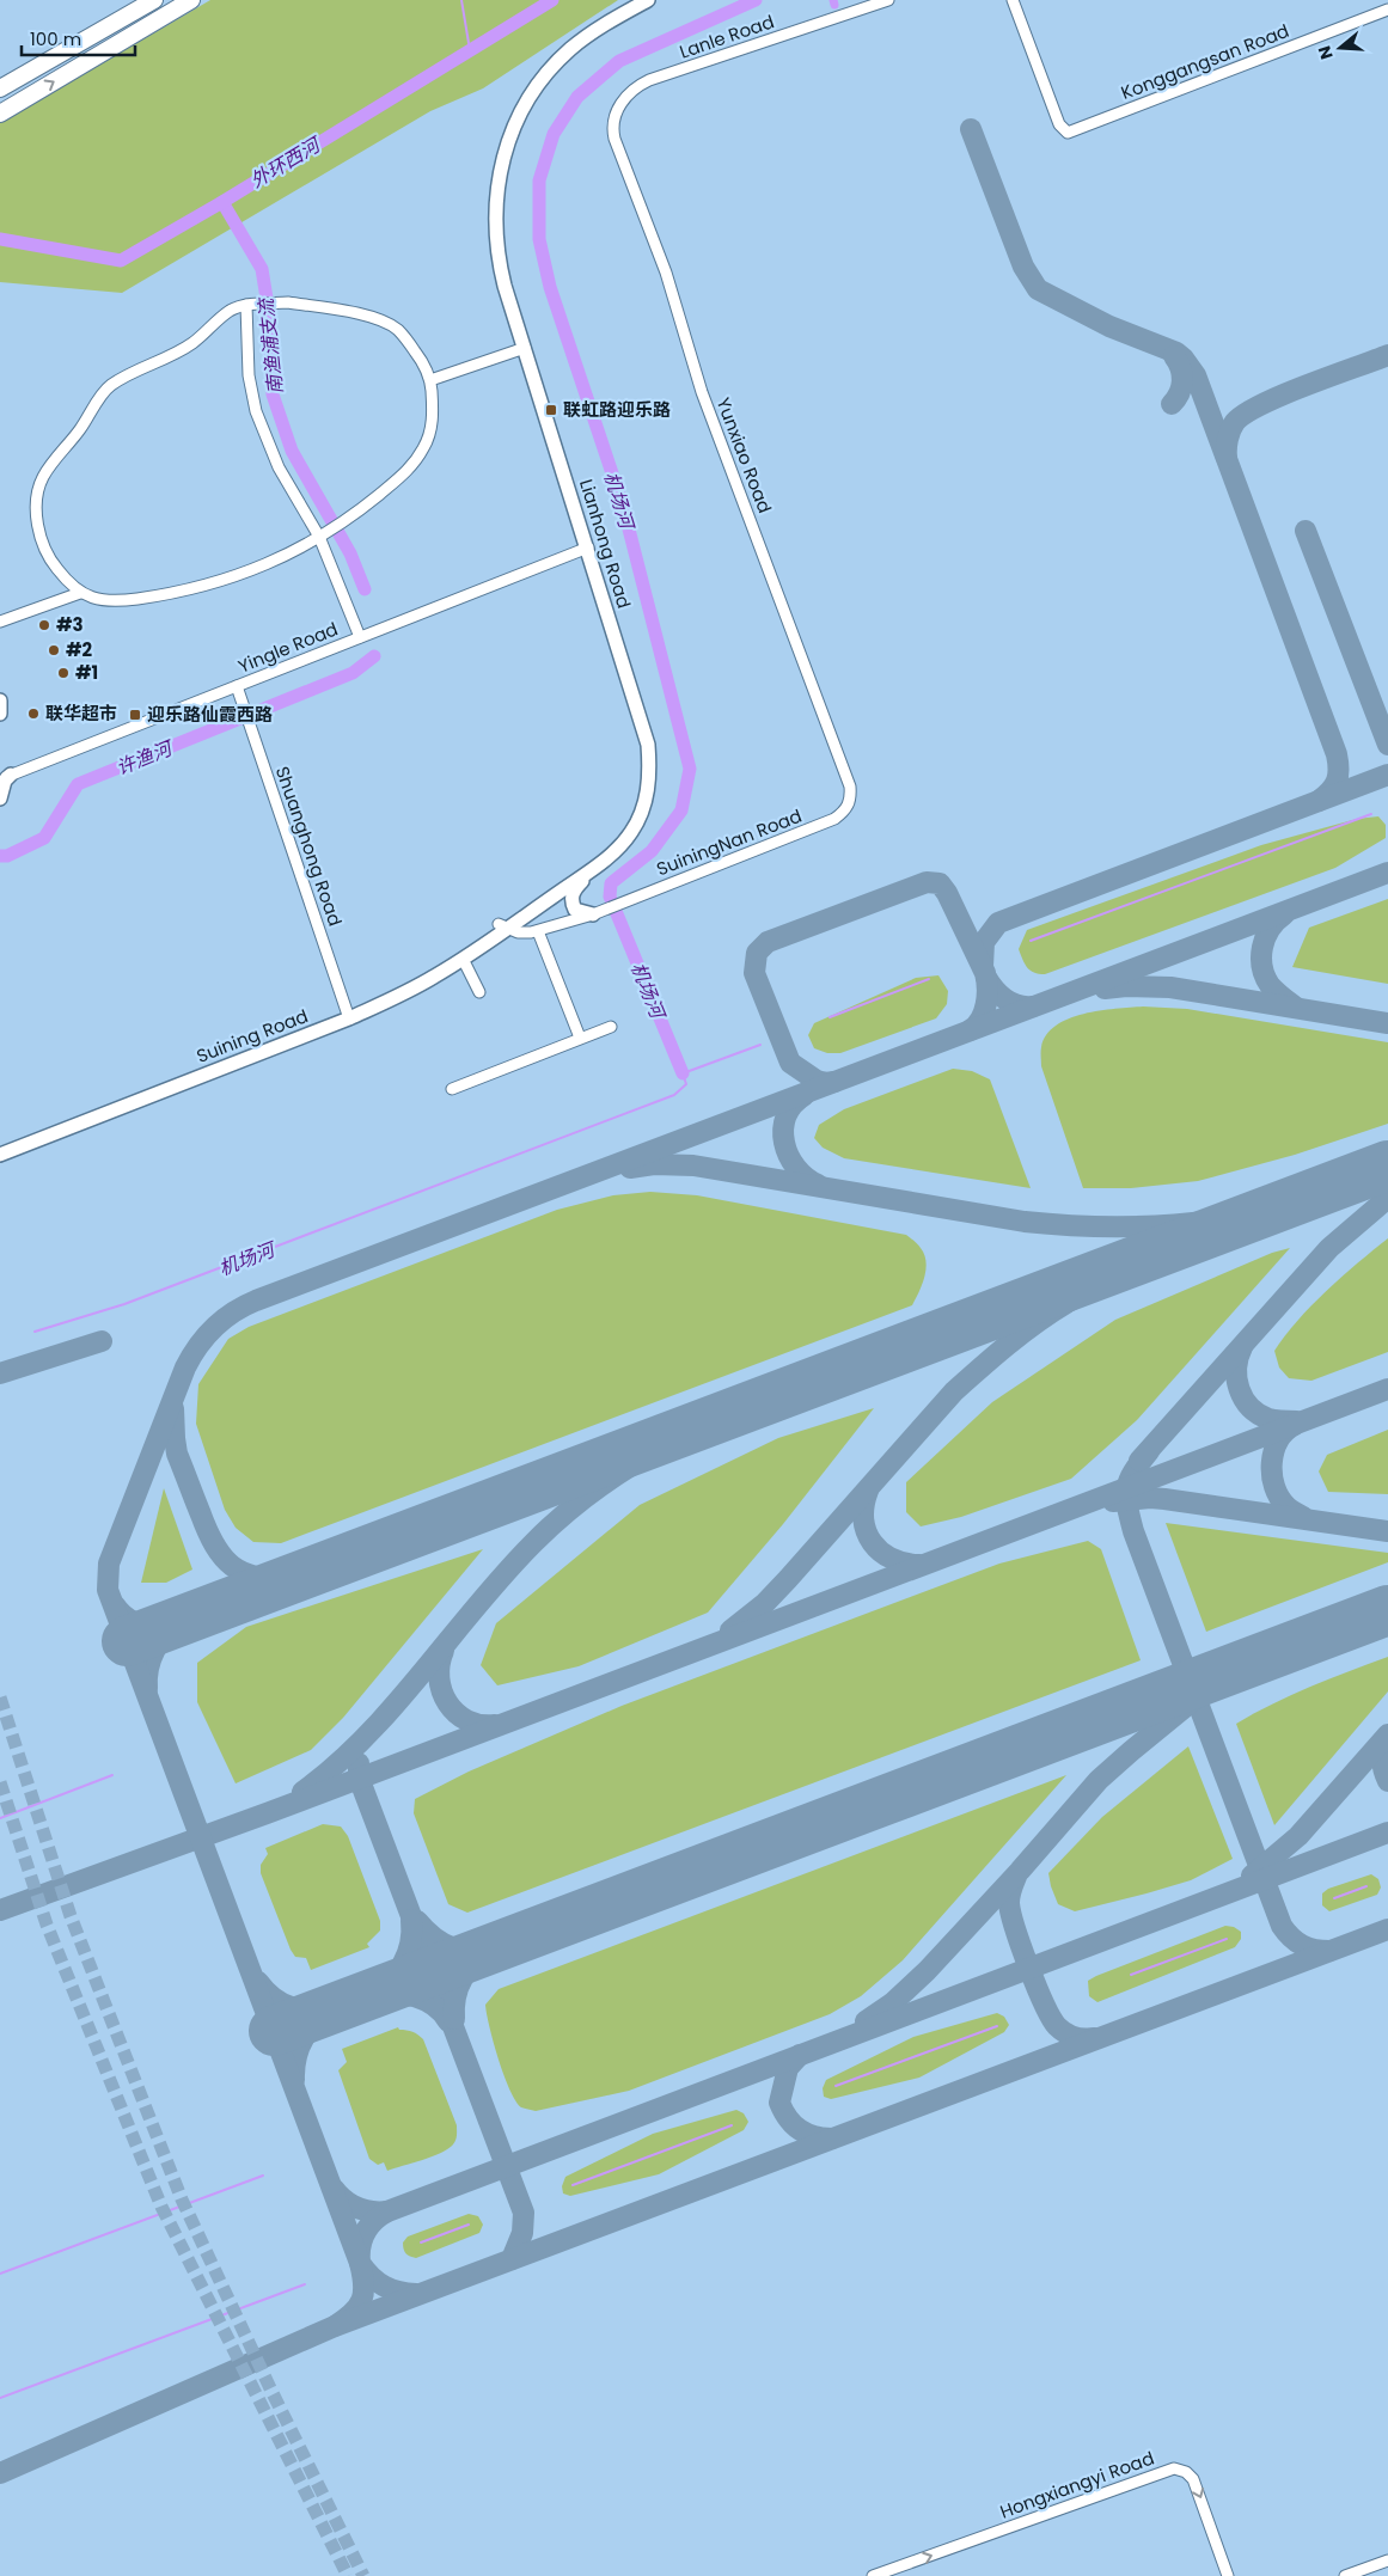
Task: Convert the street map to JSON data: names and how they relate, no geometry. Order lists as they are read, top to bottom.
{
  "streets": {
    "main road": ["Lianhong Road", "Suining Road"],
    "street": [
      "Lanle Road",
      "Konggangsan Road",
      "Yunxiao Road",
      "Yingle Road",
      "SuiningNan Road",
      "Shuanghong Road",
      "Hongxiangyi Road"
    ]
  },
  "crossings": [
    ["Lanle Road", "Yunxiao Road"],
    ["Yunxiao Road", "SuiningNan Road"],
    ["Lianhong Road", "Yingle Road"],
    ["Lianhong Road", "Suining Road"],
    ["Yingle Road", "Shuanghong Road"],
    ["Shuanghong Road", "Suining Road"]
  ],
  "water": [
    "外环西河",
    "南渔浦支流",
    "机场河",
    "许渔河"
  ],
  "places": {
    "transit": ["联虹路迎乐路", "迎乐路仙霞西路"],
    "other": [
      "#3",
      "#2",
      "#1",
      "联华超市"
    ]
  },
  "scale_bar": "100 m",
  "north": "left"
}
